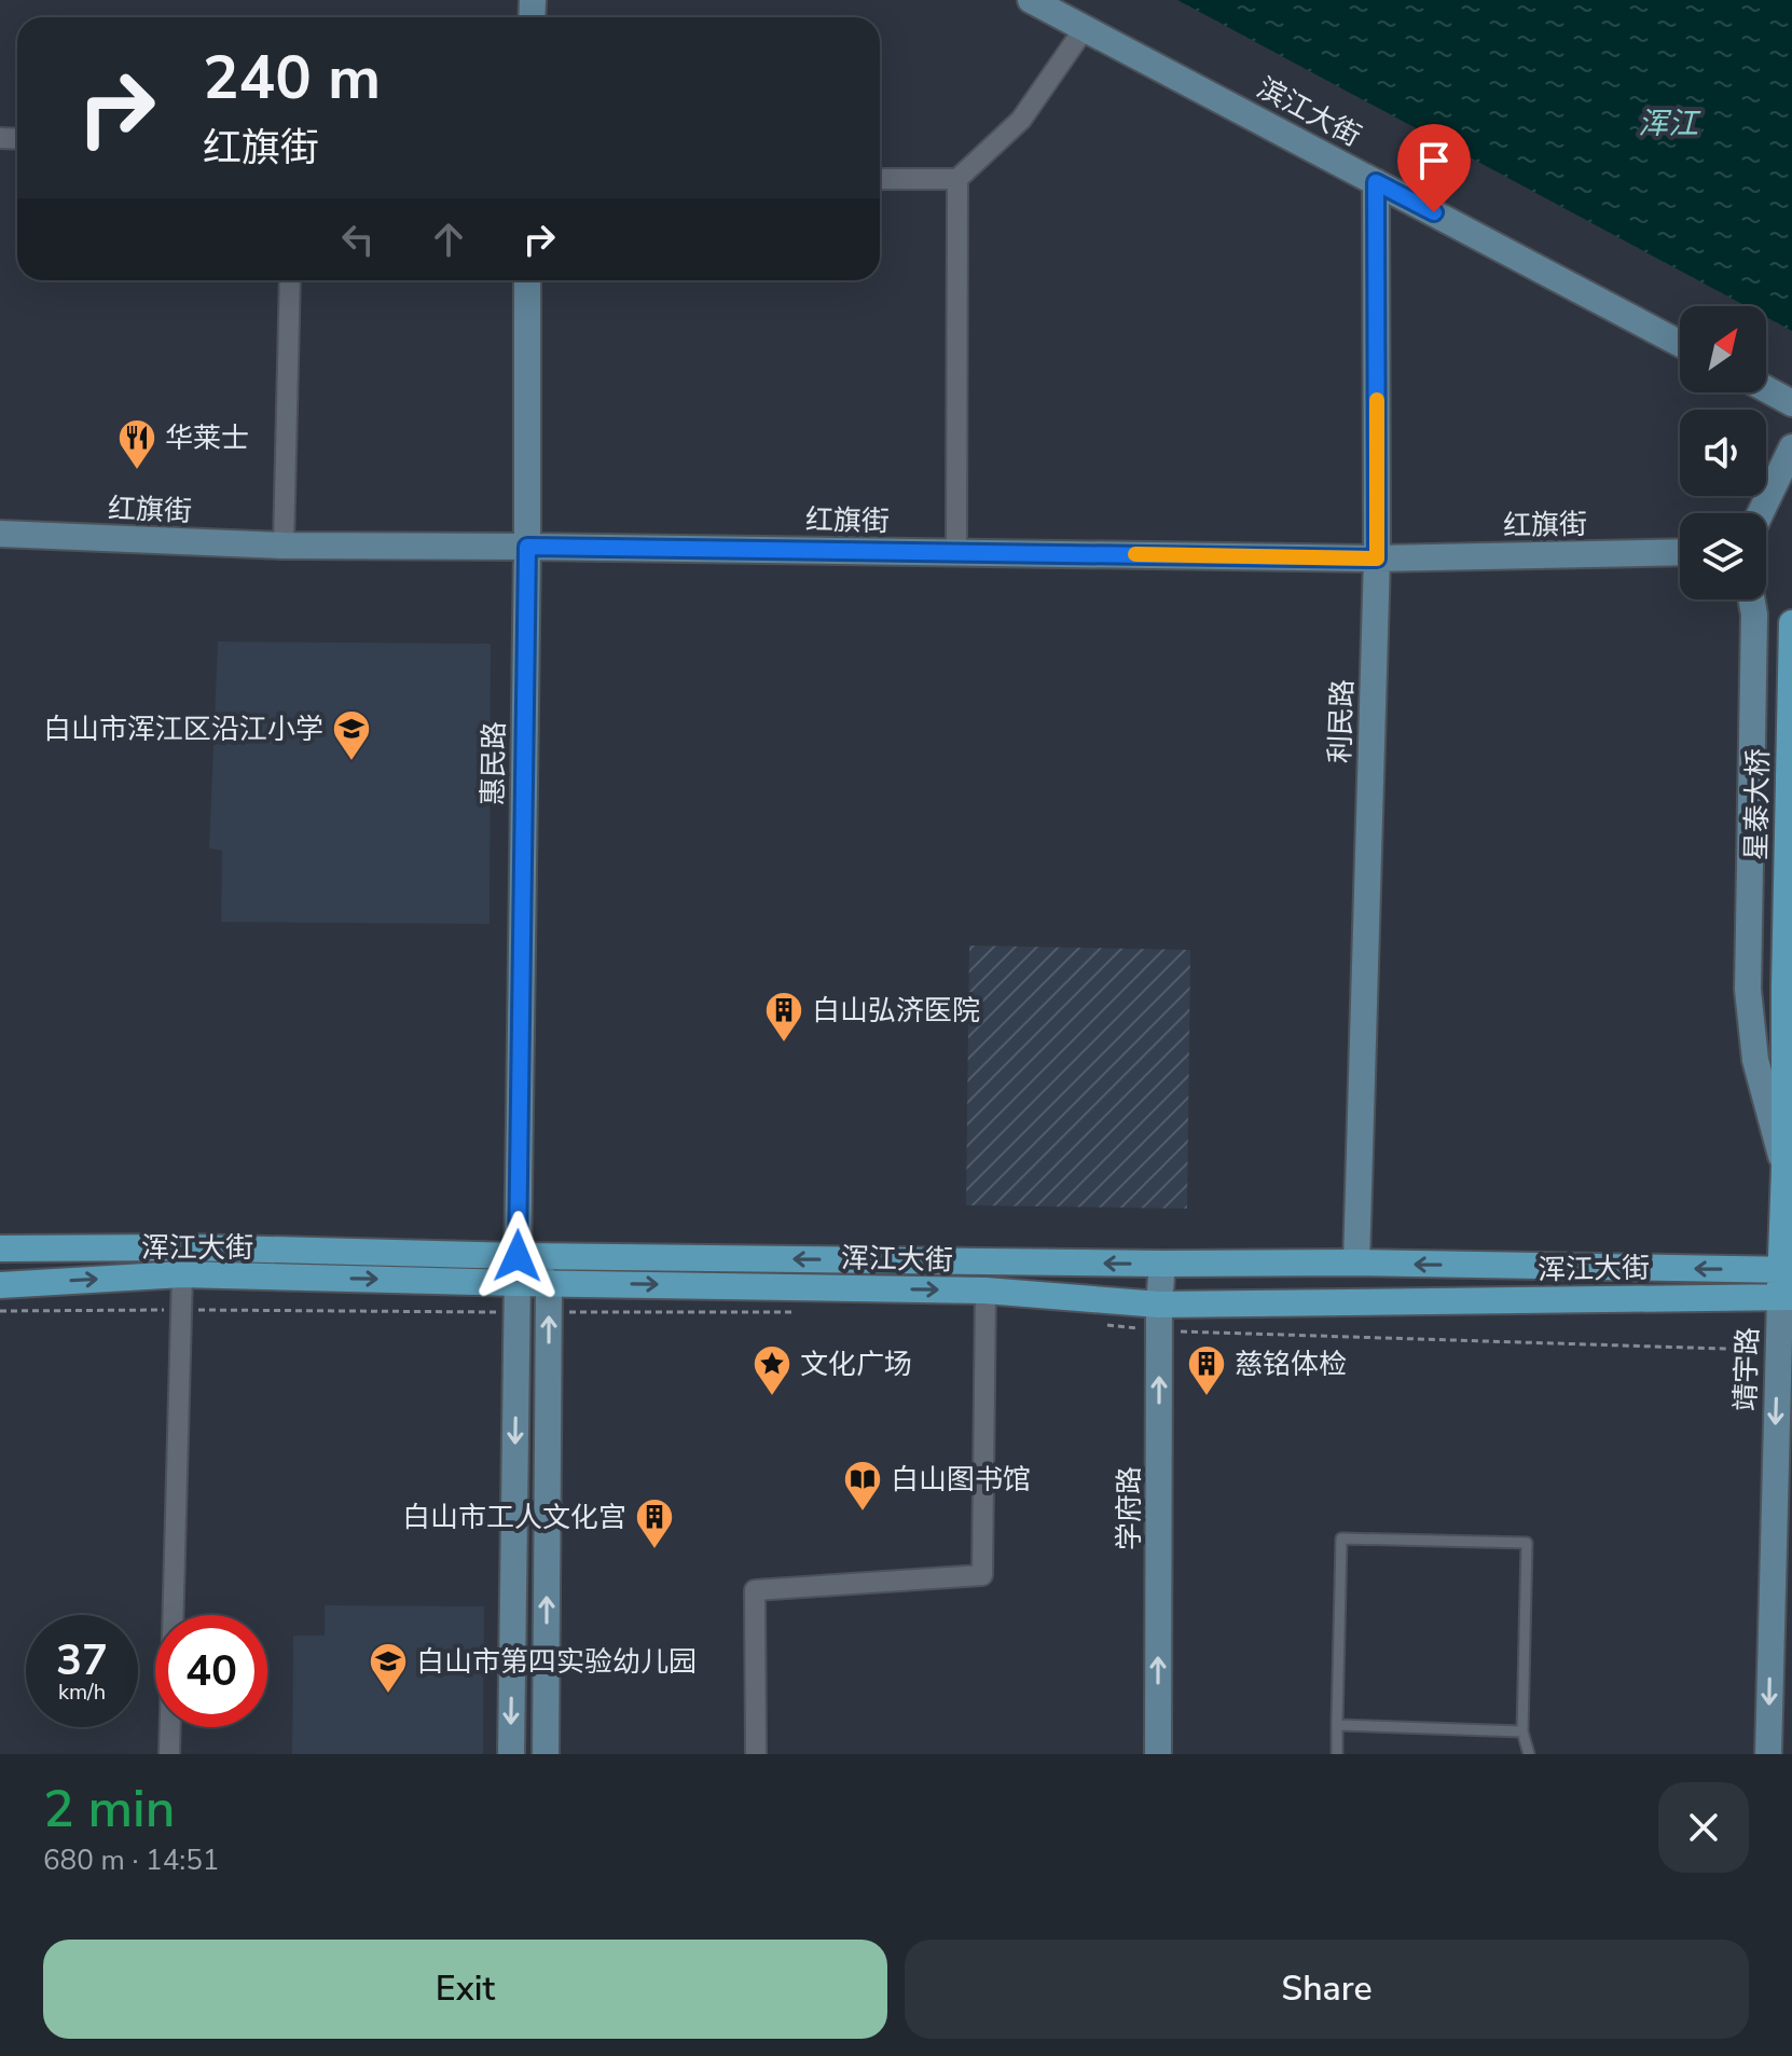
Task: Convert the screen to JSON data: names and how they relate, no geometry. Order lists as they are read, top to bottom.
{
  "streets": {
    "main road": ["星泰大桥", "浑江大街", "靖宇路"],
    "street": [
      "滨江大街",
      "红旗街",
      "利民路",
      "惠民路",
      "学府路"
    ]
  },
  "crossings": [
    ["滨江大街", "利民路"],
    ["红旗街", "利民路"],
    ["红旗街", "惠民路"],
    ["利民路", "浑江大街"],
    ["惠民路", "浑江大街"],
    ["星泰大桥", "靖宇路"],
    ["浑江大街", "靖宇路"],
    ["浑江大街", "学府路"]
  ],
  "one_way": ["靖宇路", "学府路"],
  "water": ["浑江"],
  "places": {
    "restaurant": ["华莱士"],
    "school or university": ["白山市浑江区沿江小学", "白山市第四实验幼儿园"],
    "building": ["白山弘济医院", "慈铭体检", "白山市工人文化宫"],
    "place": ["文化广场"],
    "library": ["白山图书馆"]
  },
  "north": "top right",
  "page": {
    "turn": ["240 m", "红旗街"],
    "speed": "37 km/h",
    "limit": "40",
    "heading": ["2 min", "680 m · 14:51"],
    "buttons": ["Exit", "Share"]
  }
}
